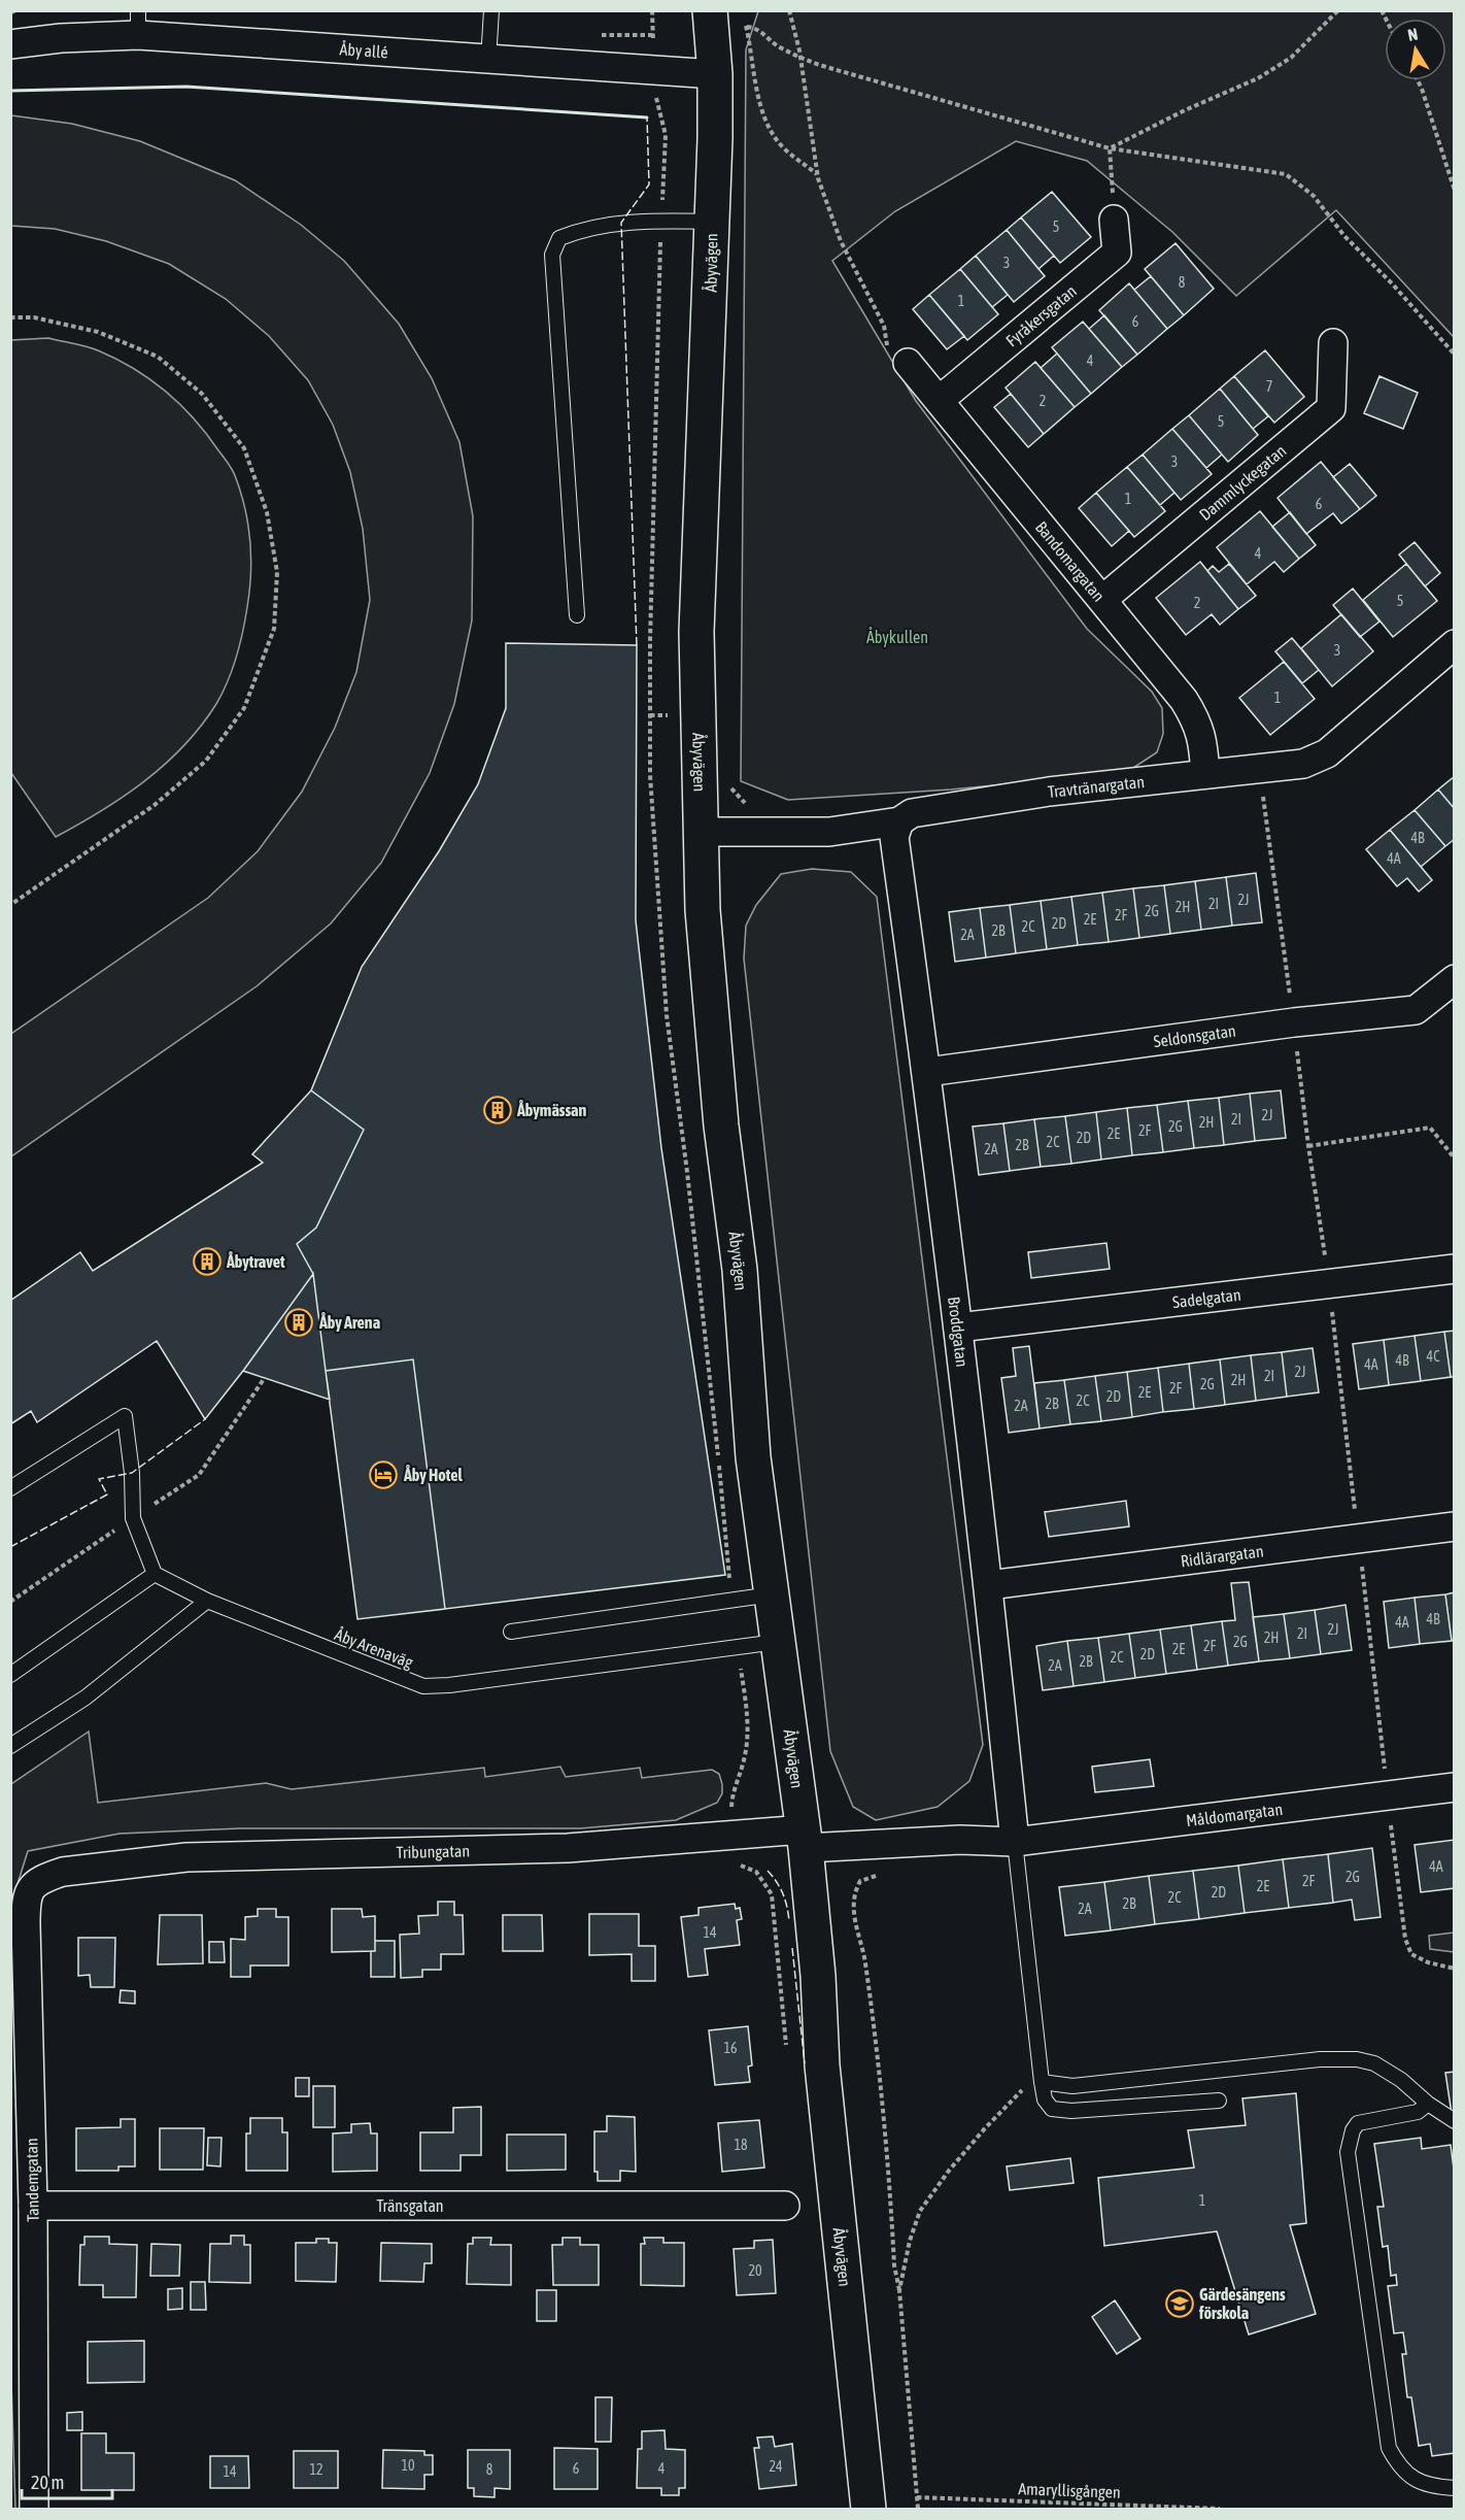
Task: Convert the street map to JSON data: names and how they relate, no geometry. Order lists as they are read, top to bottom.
{
  "streets": {
    "street": [
      "Åby allé",
      "Åbyvägen",
      "Fyråkersgatan",
      "Dammlyckegatan",
      "Bandomargatan",
      "Travtränargatan",
      "Seldonsgatan",
      "Sadelgatan",
      "Broddgatan",
      "Ridlärargatan",
      "Måldomargatan",
      "Tribungatan",
      "Tandemgatan",
      "Tränsgatan"
    ],
    "lane": ["Åby Arenaväg"],
    "path": ["Amaryllisgången"]
  },
  "crossings": [
    ["Åby allé", "Åbyvägen"],
    ["Åbyvägen", "Travtränargatan"],
    ["Åbyvägen", "Åby Arenaväg"],
    ["Åbyvägen", "Måldomargatan"],
    ["Åbyvägen", "Tribungatan"],
    ["Fyråkersgatan", "Bandomargatan"],
    ["Dammlyckegatan", "Bandomargatan"],
    ["Bandomargatan", "Travtränargatan"],
    ["Travtränargatan", "Broddgatan"],
    ["Seldonsgatan", "Broddgatan"],
    ["Sadelgatan", "Broddgatan"],
    ["Broddgatan", "Ridlärargatan"],
    ["Broddgatan", "Måldomargatan"],
    ["Måldomargatan", "Tribungatan"],
    ["Tribungatan", "Tandemgatan"],
    ["Tandemgatan", "Tränsgatan"]
  ],
  "parks": ["Åbykullen"],
  "places": {
    "building": ["Åbymässan", "Åbytravet", "Åby Arena"],
    "hotel": ["Åby Hotel"],
    "school or university": ["Gärdesängens förskola"]
  },
  "house_numbers": [
    "5",
    "3",
    "8",
    "1",
    "6",
    "4",
    "7",
    "2",
    "5",
    "3",
    "1",
    "6",
    "4",
    "5",
    "2",
    "3",
    "1",
    "4B",
    "4A",
    "2J",
    "2I",
    "2H",
    "2G",
    "2F",
    "2E",
    "2D",
    "2C",
    "2B",
    "2A",
    "2J",
    "2I",
    "2H",
    "2G",
    "2F",
    "2E",
    "2D",
    "2C",
    "2B",
    "2A",
    "4C",
    "4B",
    "4A",
    "2J",
    "2I",
    "2H",
    "2G",
    "2F",
    "2E",
    "2D",
    "2C",
    "2B",
    "2A",
    "4B",
    "4A",
    "2J",
    "2I",
    "2H",
    "2G",
    "2F",
    "2E",
    "2D",
    "2C",
    "2B",
    "2A",
    "4A",
    "2G",
    "2F",
    "2E",
    "2D",
    "2C",
    "2B",
    "2A",
    "14",
    "16",
    "18",
    "1",
    "20",
    "10",
    "24",
    "6",
    "4",
    "12",
    "8",
    "14"
  ],
  "scale_bar": "20 m",
  "north": "top"
}
